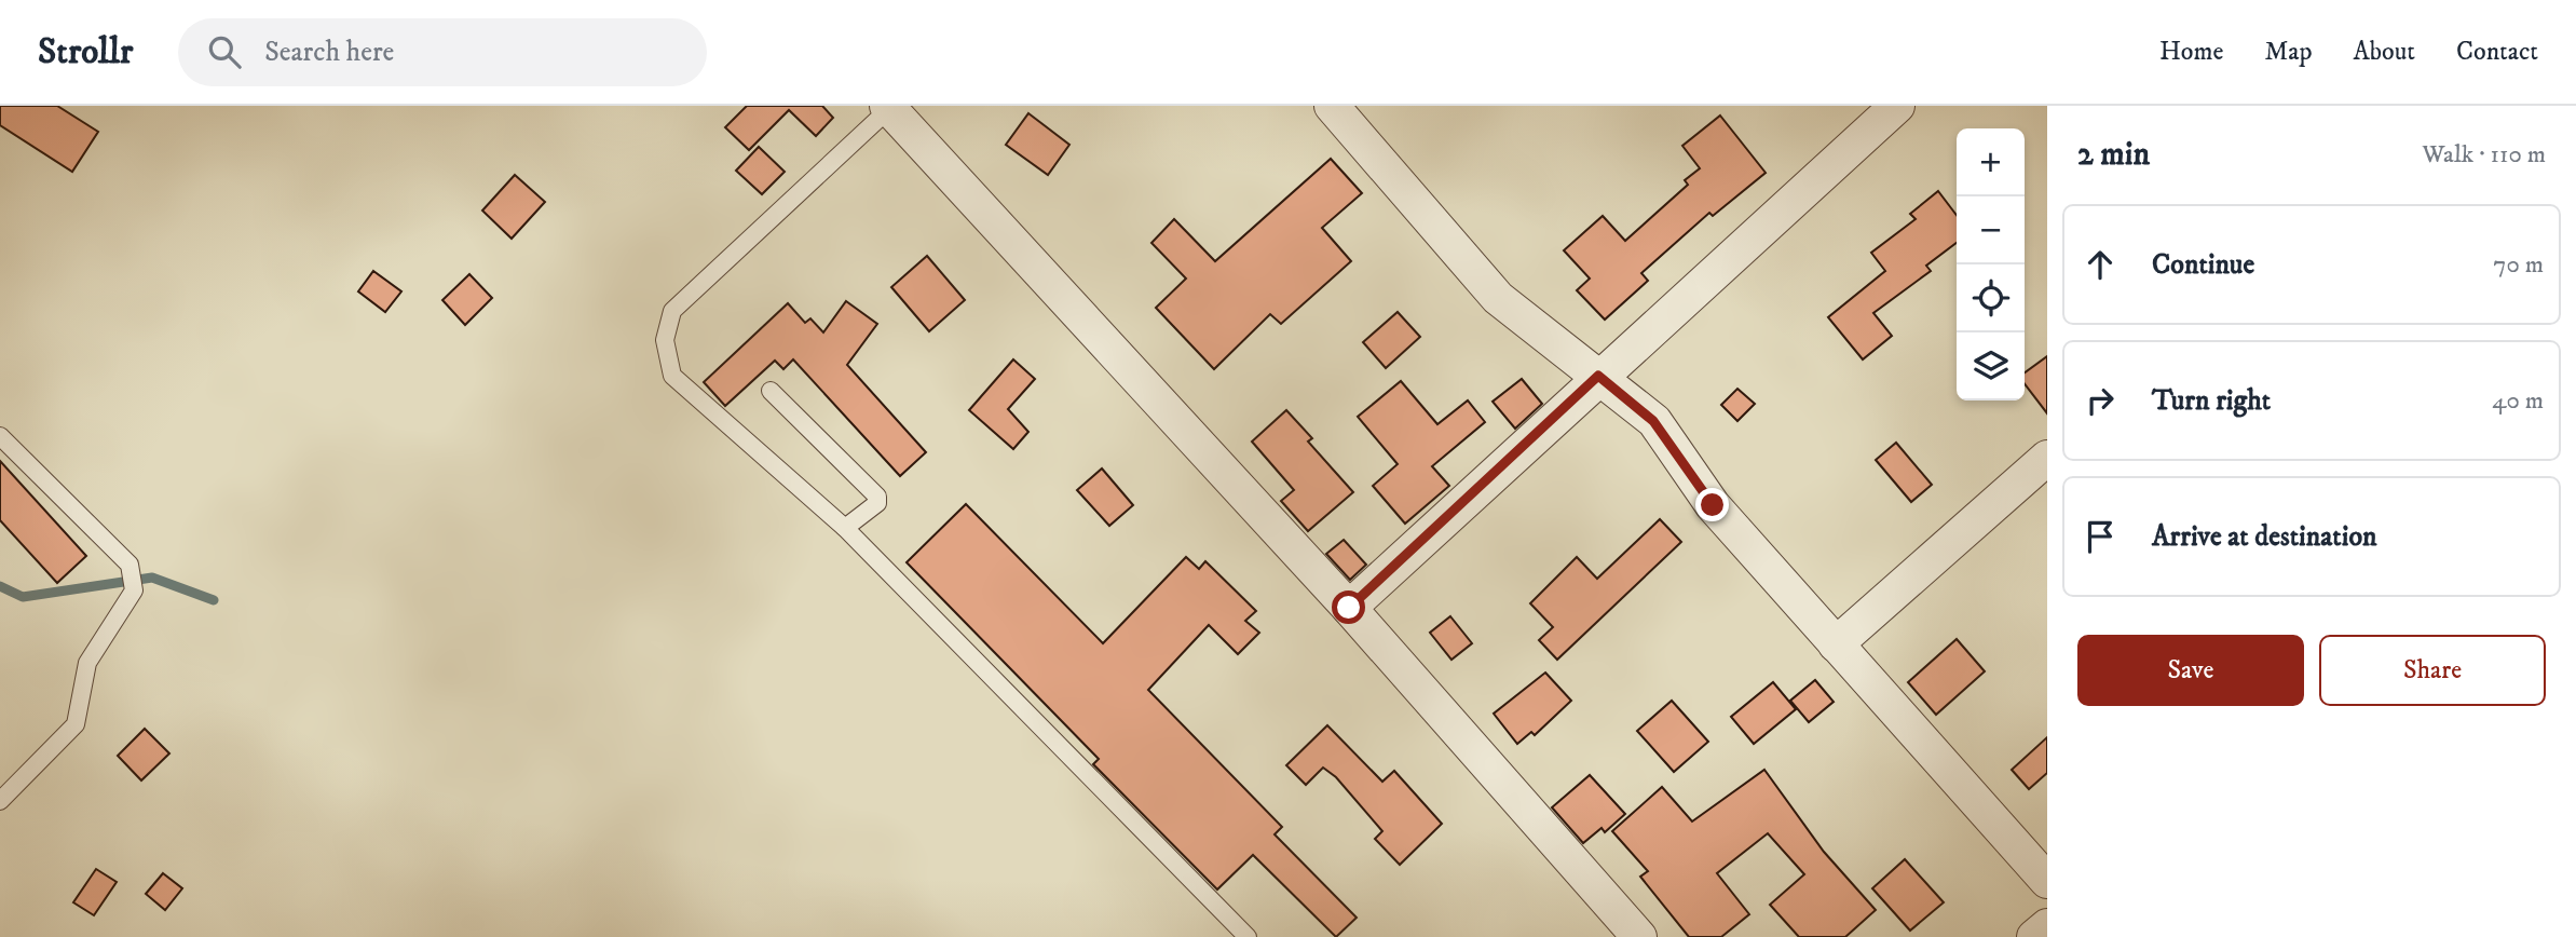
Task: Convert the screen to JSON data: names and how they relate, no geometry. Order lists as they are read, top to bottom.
{
  "page": {
    "header": "Strollr",
    "search": "Search here",
    "nav": [
      "Home",
      "Map",
      "About",
      "Contact"
    ],
    "heading": ["2 min", "Walk · 110 m"],
    "map_buttons": ["+", "−"],
    "list": [
      ["Continue", "70 m"],
      ["Turn right", "40 m"],
      "Arrive at destination"
    ],
    "buttons": ["Save", "Share"]
  }
}
